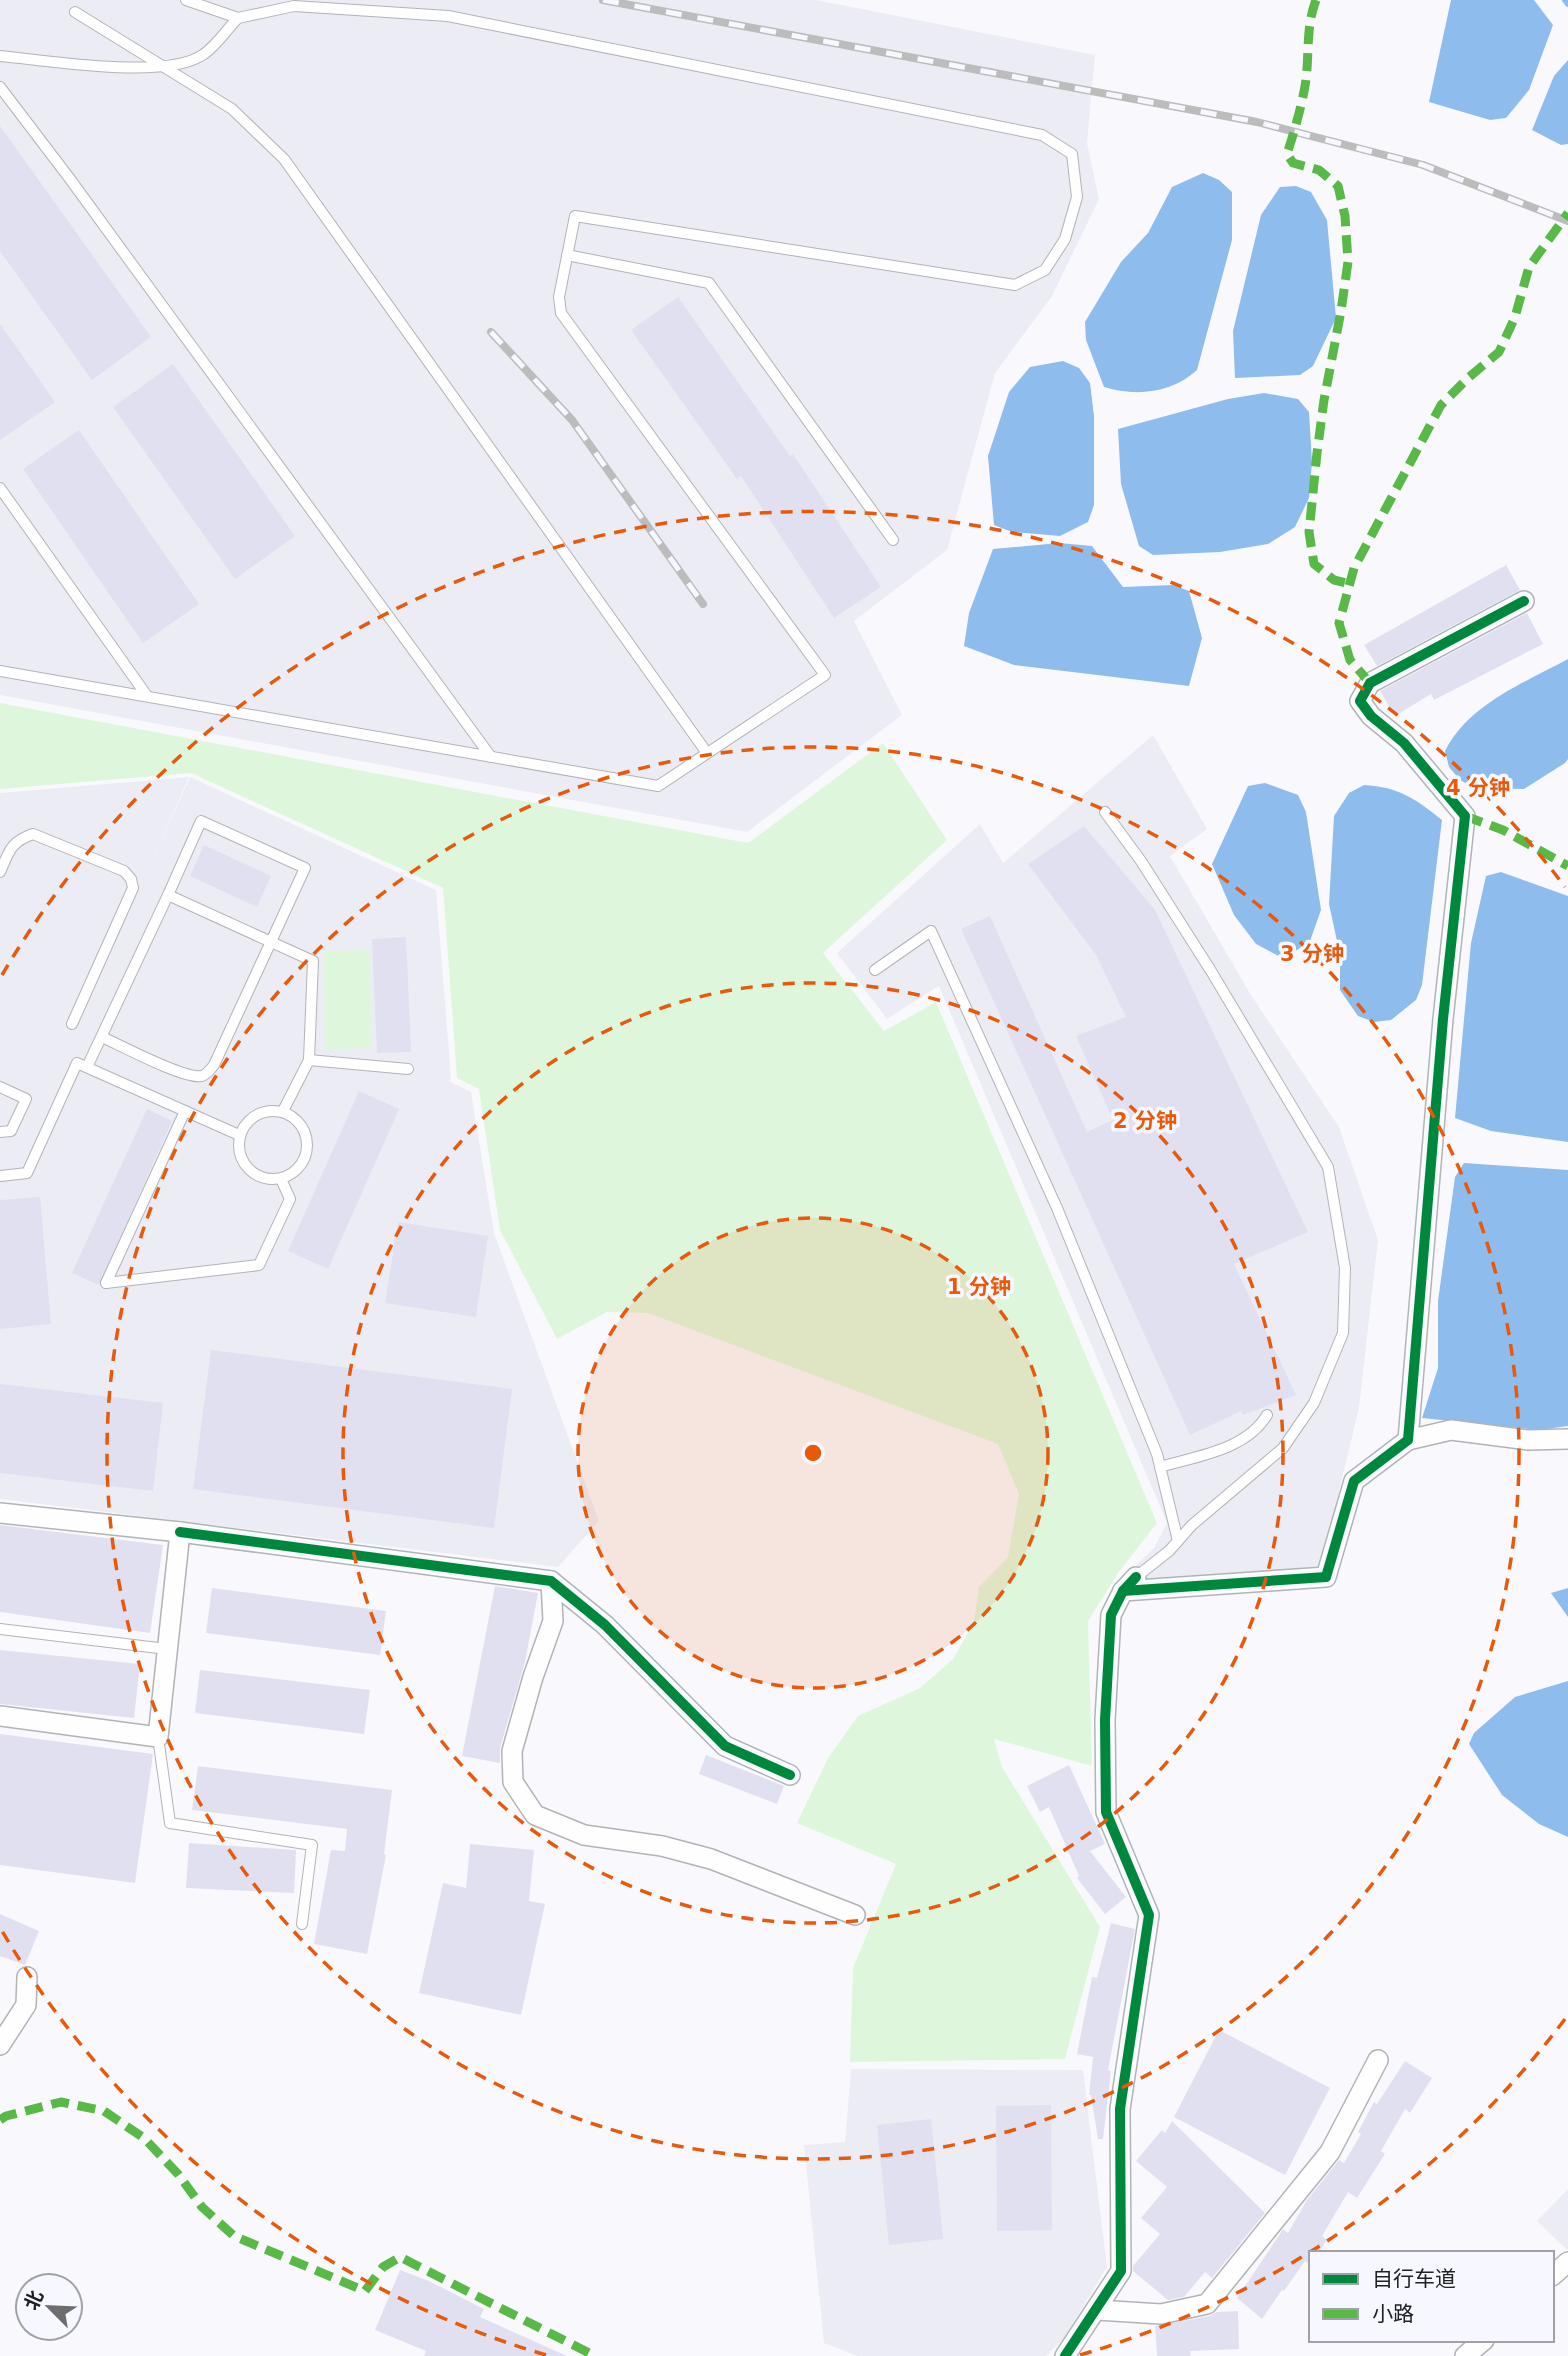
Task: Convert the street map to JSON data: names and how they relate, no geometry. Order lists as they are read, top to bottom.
{
  "legend": ["自行车道", "小路"],
  "north": "top left",
  "rings": [
    "4 分钟",
    "3 分钟",
    "2 分钟",
    "1 分钟"
  ]
}
